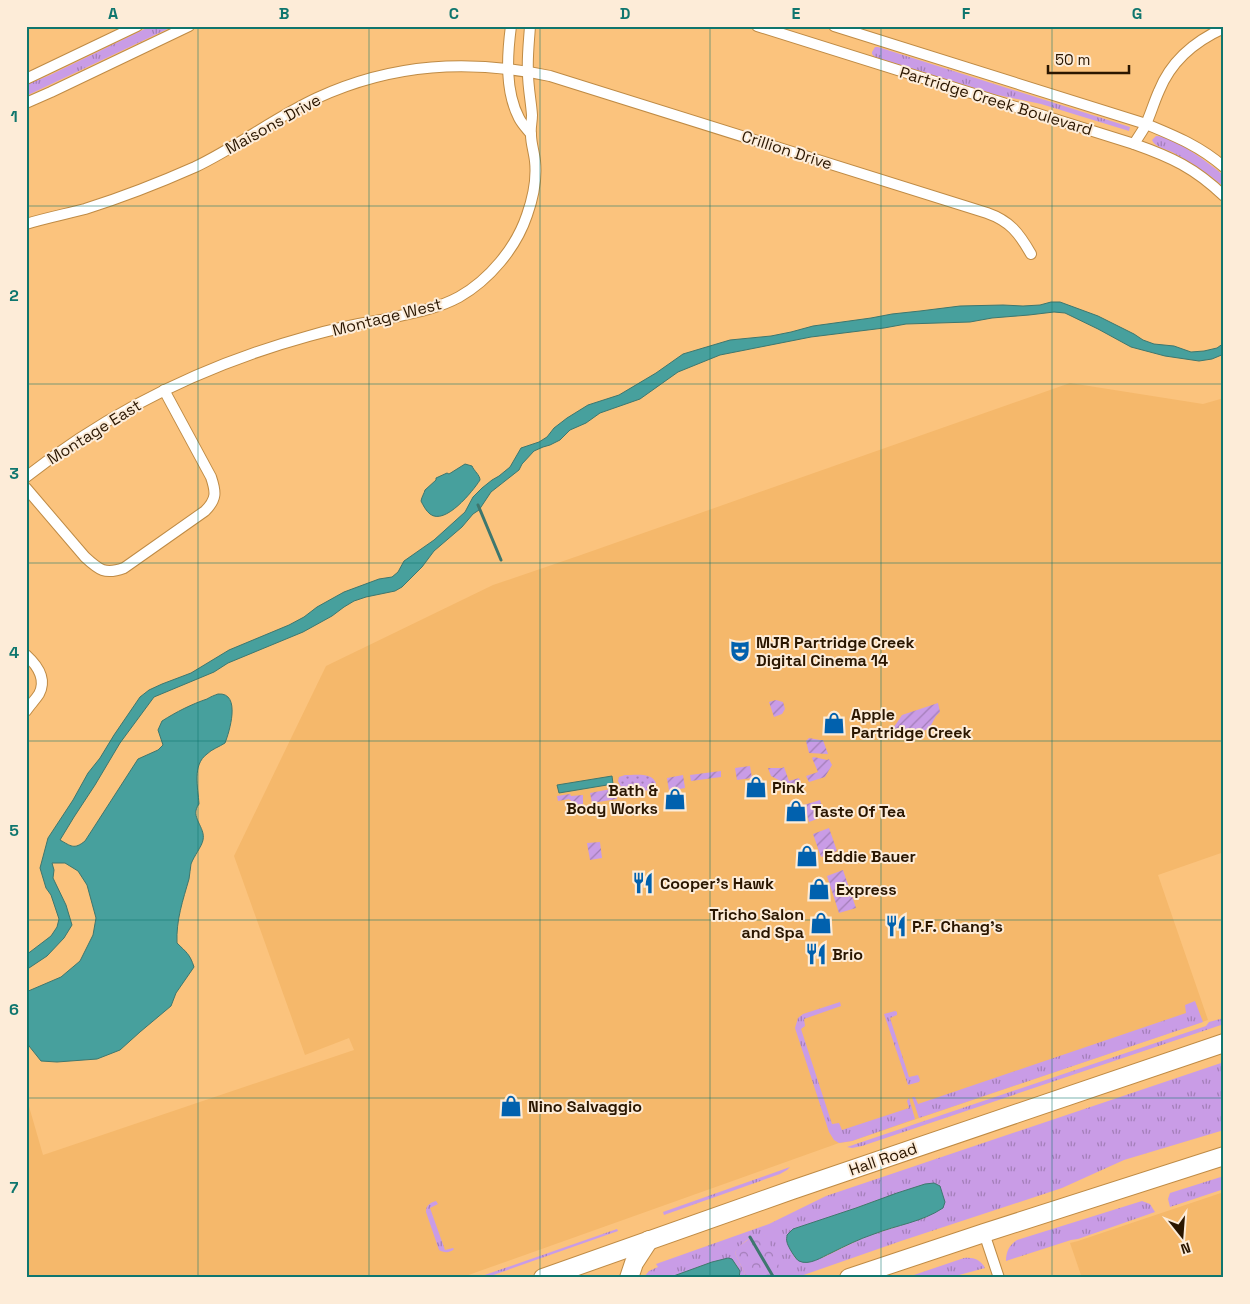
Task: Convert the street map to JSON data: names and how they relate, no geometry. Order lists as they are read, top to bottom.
{
  "streets": {
    "highway": ["Hall Road"],
    "street": [
      "Partridge Creek Boulevard",
      "Maisons Drive",
      "Crillion Drive",
      "Montage West",
      "Montage East"
    ]
  },
  "crossings": [
    ["Maisons Drive", "Crillion Drive"],
    ["Maisons Drive", "Montage West"],
    ["Crillion Drive", "Montage West"],
    ["Montage West", "Montage East"]
  ],
  "places": {
    "theatre": ["MJR Partridge Creek Digital Cinema 14"],
    "shop": [
      "Apple Partridge Creek",
      "Pink",
      "Bath & Body Works",
      "Taste Of Tea",
      "Eddie Bauer",
      "Express",
      "Tricho Salon and Spa",
      "Nino Salvaggio"
    ],
    "restaurant": ["Cooper's Hawk", "P.F. Chang's", "Brio"]
  },
  "scale_bar": "50 m",
  "north": "bottom",
  "grid": {
    "columns": [
      "A",
      "B",
      "C",
      "D",
      "E",
      "F",
      "G"
    ],
    "rows": [
      "1",
      "2",
      "3",
      "4",
      "5",
      "6",
      "7"
    ]
  }
}
